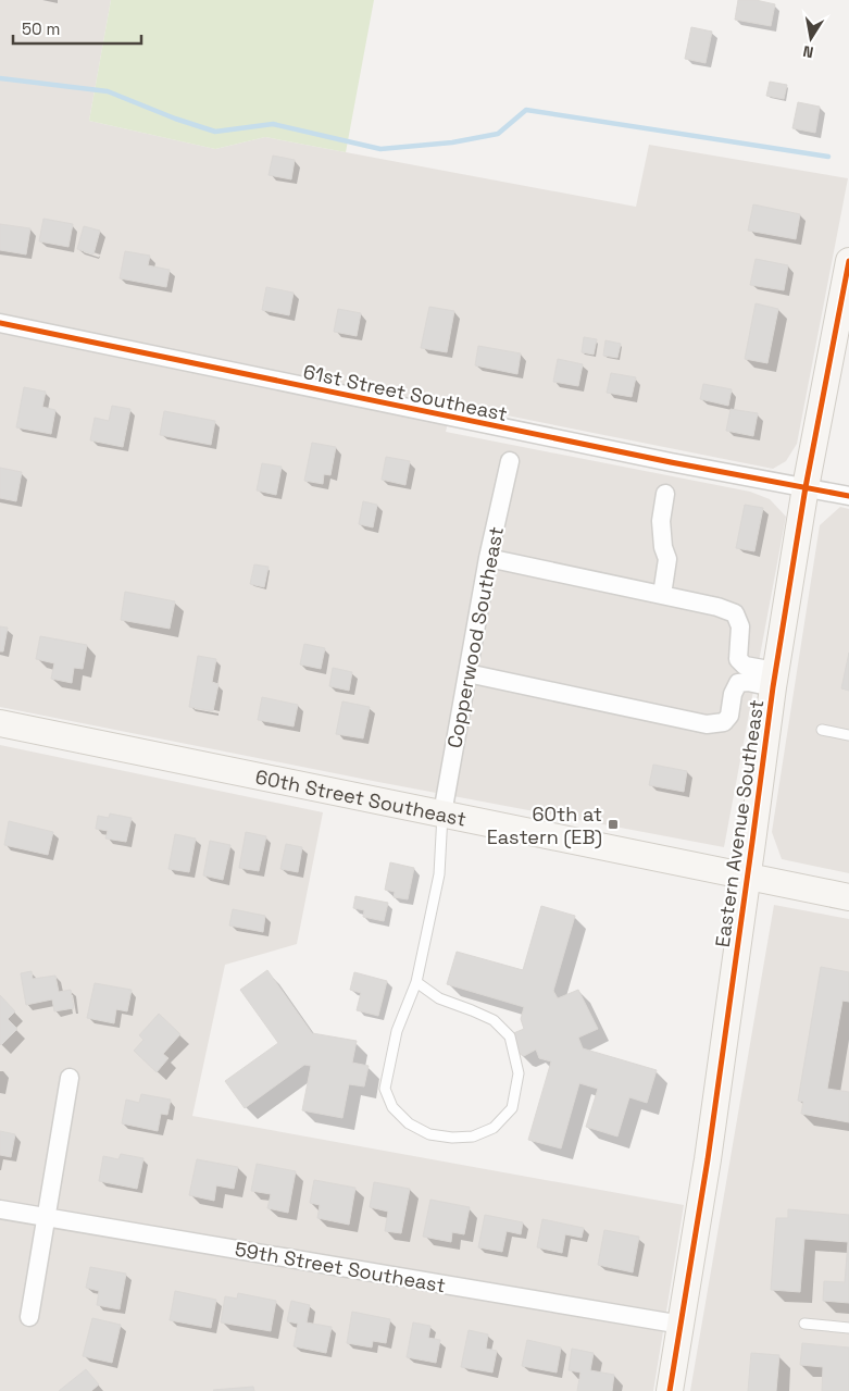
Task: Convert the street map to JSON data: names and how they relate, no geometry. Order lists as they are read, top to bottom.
{
  "streets": {
    "street": [
      "61st Street Southeast",
      "Copperwood Southeast",
      "60th Street Southeast",
      "Eastern Avenue Southeast",
      "59th Street Southeast"
    ]
  },
  "crossings": [
    ["61st Street Southeast", "Eastern Avenue Southeast"],
    ["Copperwood Southeast", "60th Street Southeast"],
    ["60th Street Southeast", "Eastern Avenue Southeast"],
    ["Eastern Avenue Southeast", "59th Street Southeast"]
  ],
  "places": {
    "transit": ["60th at Eastern (EB)"]
  },
  "scale_bar": "50 m",
  "north": "bottom"
}
